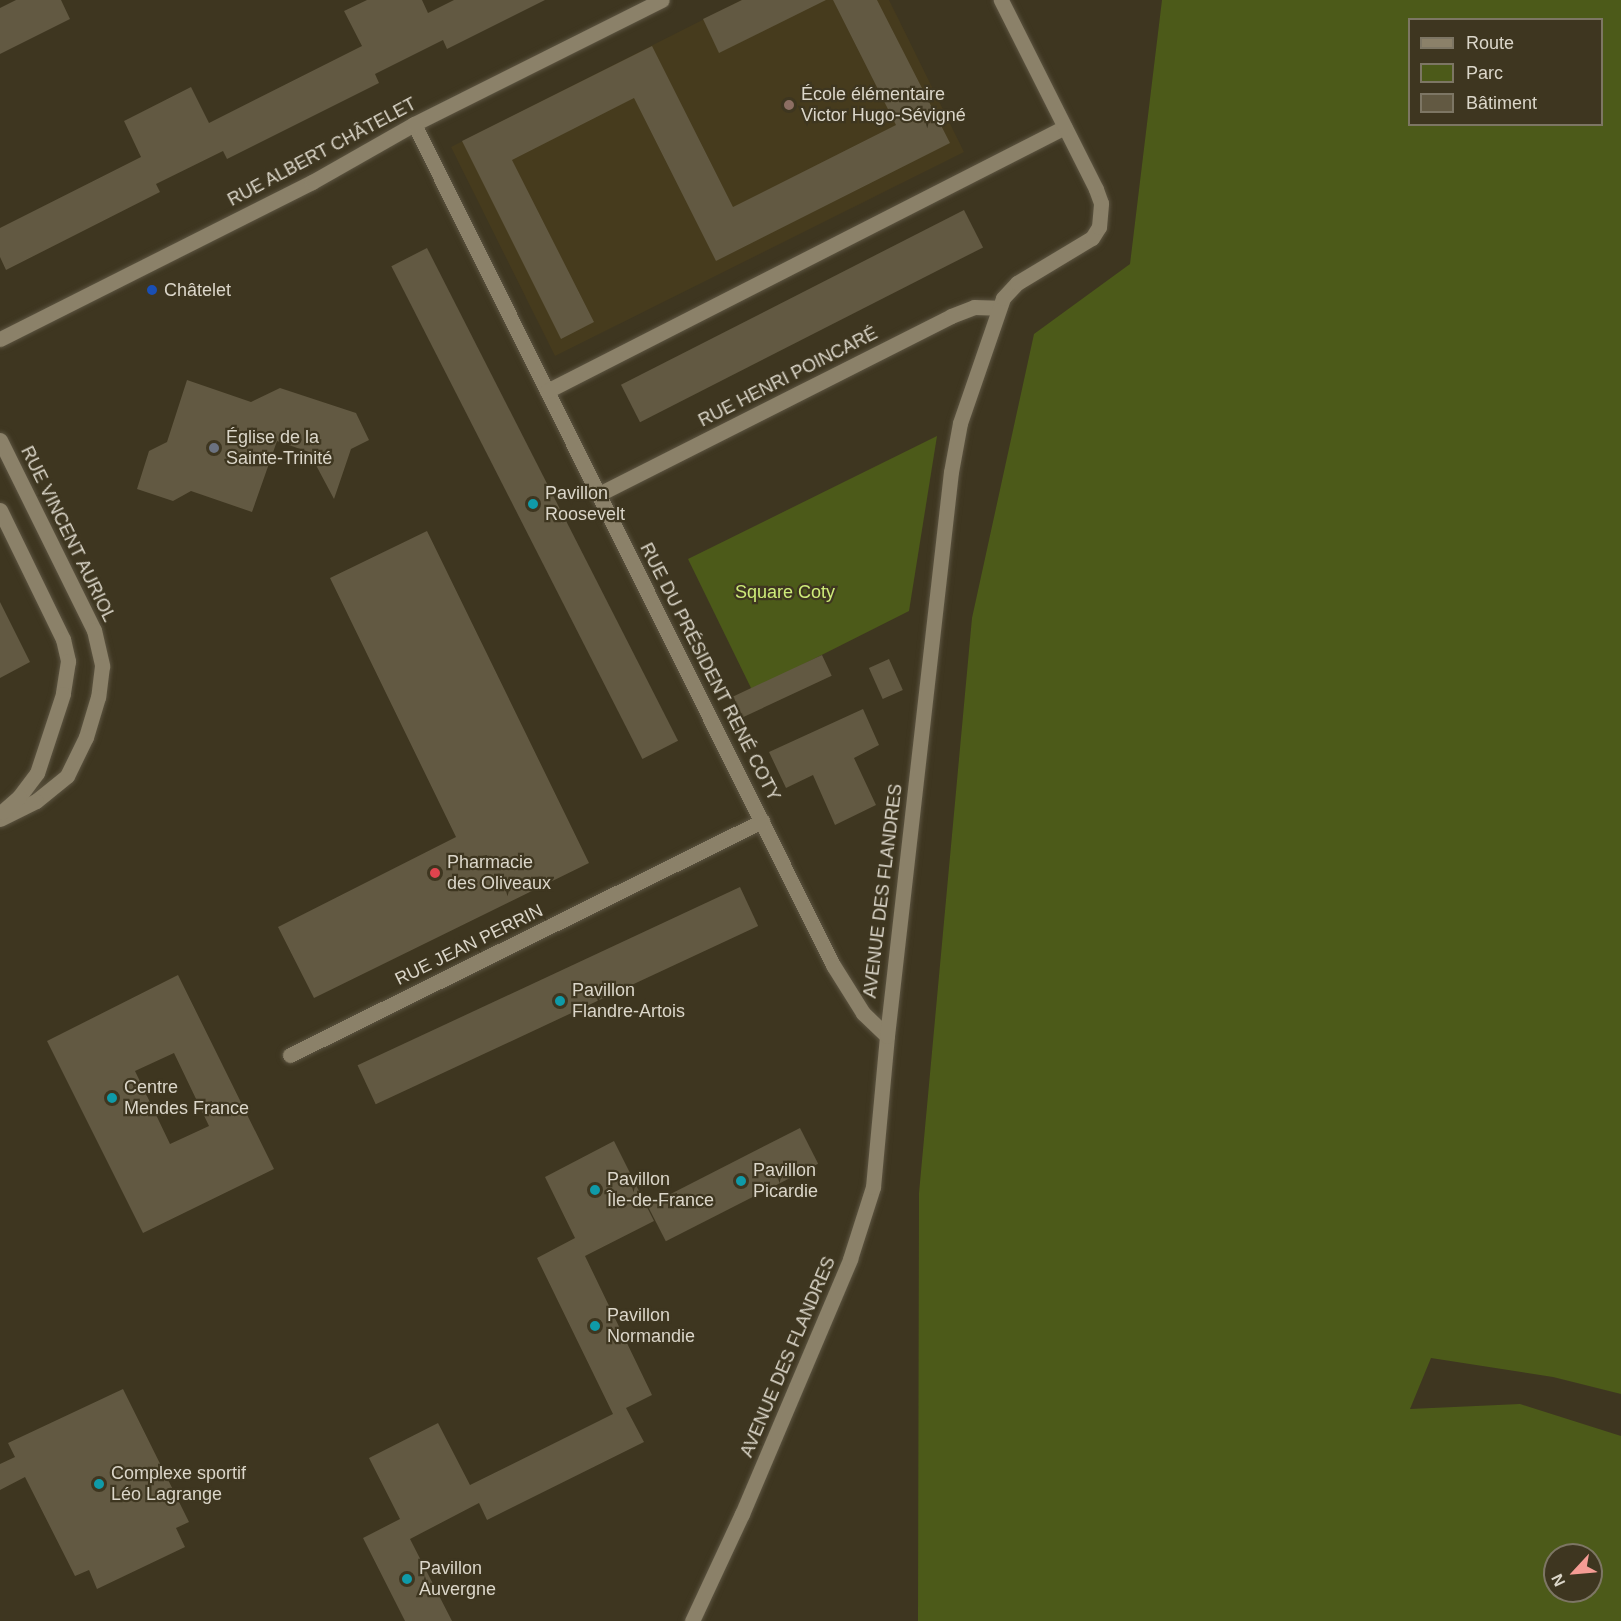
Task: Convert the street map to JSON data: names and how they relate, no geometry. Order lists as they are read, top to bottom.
{
  "streets": {
    "street": [
      "RUE ALBERT CHÂTELET",
      "RUE HENRI POINCARÉ",
      "RUE VINCENT AURIOL",
      "RUE DU PRÉSIDENT RENÉ COTY",
      "AVENUE DES FLANDRES",
      "RUE JEAN PERRIN"
    ]
  },
  "crossings": [
    ["RUE ALBERT CHÂTELET", "RUE DU PRÉSIDENT RENÉ COTY"],
    ["RUE HENRI POINCARÉ", "RUE DU PRÉSIDENT RENÉ COTY"],
    ["RUE HENRI POINCARÉ", "AVENUE DES FLANDRES"],
    ["RUE DU PRÉSIDENT RENÉ COTY", "AVENUE DES FLANDRES"],
    ["RUE DU PRÉSIDENT RENÉ COTY", "RUE JEAN PERRIN"]
  ],
  "parks": ["Square Coty"],
  "places": [
    "École élémentaire Victor Hugo-Sévigné",
    "Châtelet",
    "Église de la Sainte-Trinité",
    "Pavillon Roosevelt",
    "Pharmacie des Oliveaux",
    "Pavillon Flandre-Artois",
    "Centre Mendes France",
    "Pavillon Picardie",
    "Pavillon Île-de-France",
    "Pavillon Normandie",
    "Complexe sportif Léo Lagrange",
    "Pavillon Auvergne"
  ],
  "legend": ["Route", "Parc", "Bâtiment"],
  "north": "bottom left"
}
